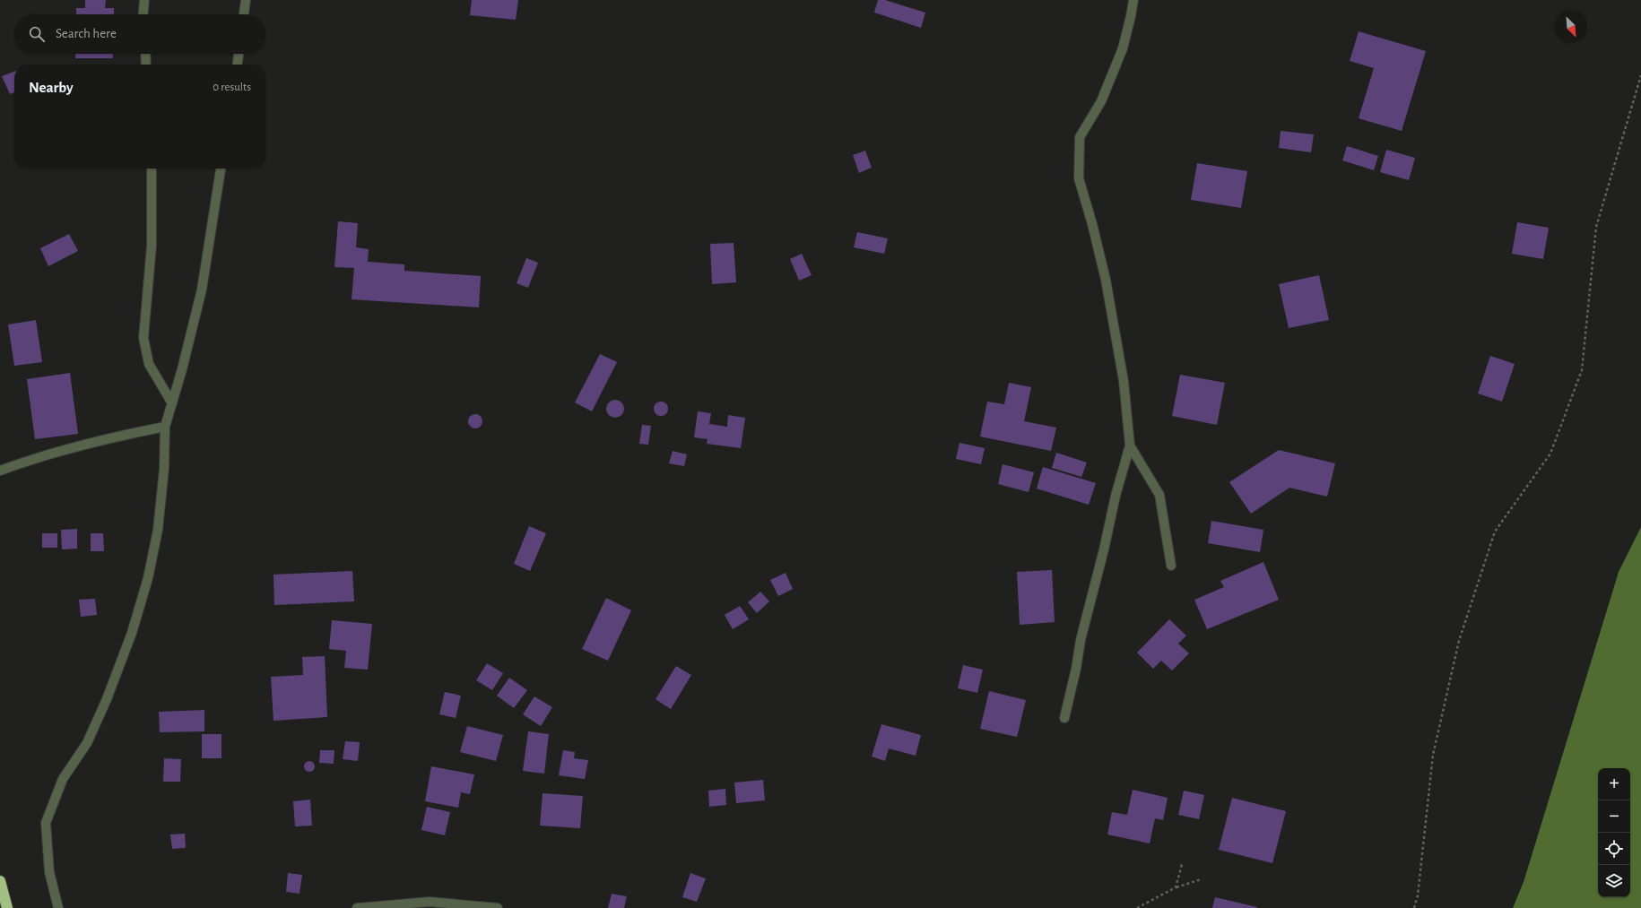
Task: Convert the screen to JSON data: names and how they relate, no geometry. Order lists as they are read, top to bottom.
{
  "north": "bottom right",
  "page": {
    "search": "Search here",
    "heading": ["Nearby", "0 results"],
    "map_buttons": ["+", "−"]
  }
}
